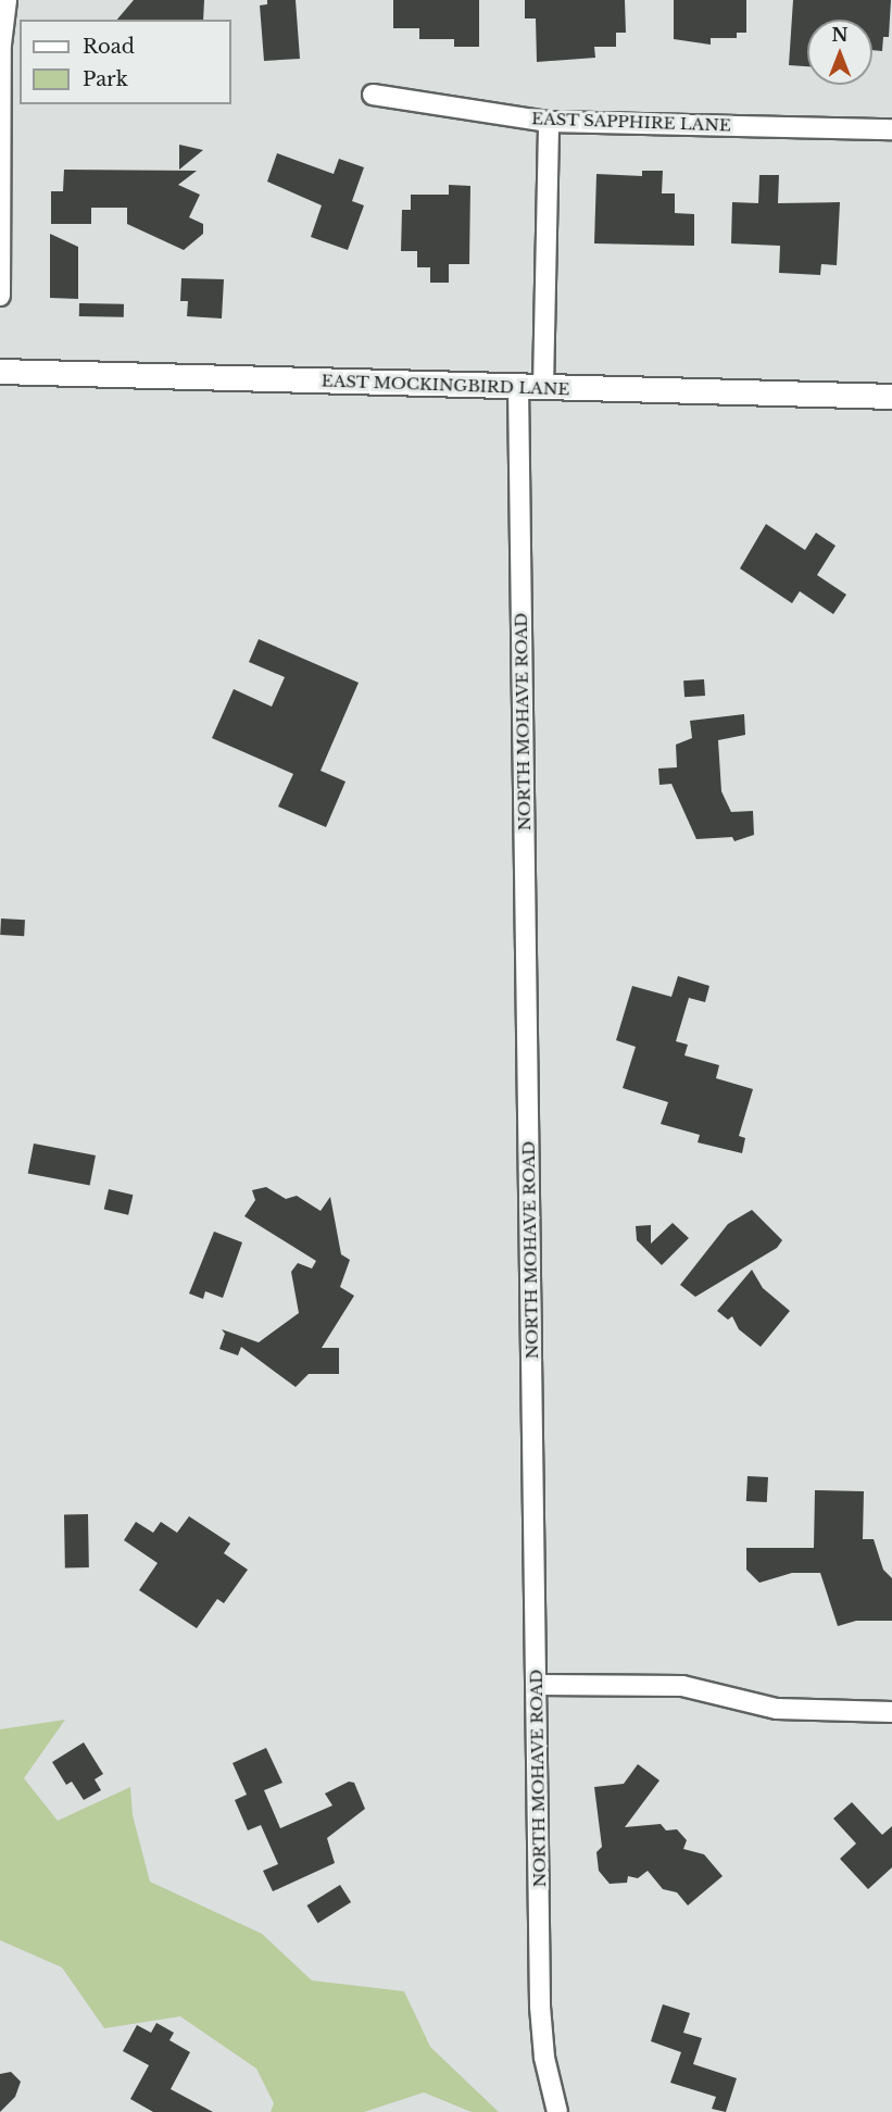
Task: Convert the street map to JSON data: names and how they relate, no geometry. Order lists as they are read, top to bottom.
{
  "streets": {
    "street": ["EAST SAPPHIRE LANE", "EAST MOCKINGBIRD LANE", "NORTH MOHAVE ROAD"]
  },
  "crossings": [
    ["EAST MOCKINGBIRD LANE", "NORTH MOHAVE ROAD"]
  ],
  "legend": ["Road", "Park"],
  "north": "top"
}
